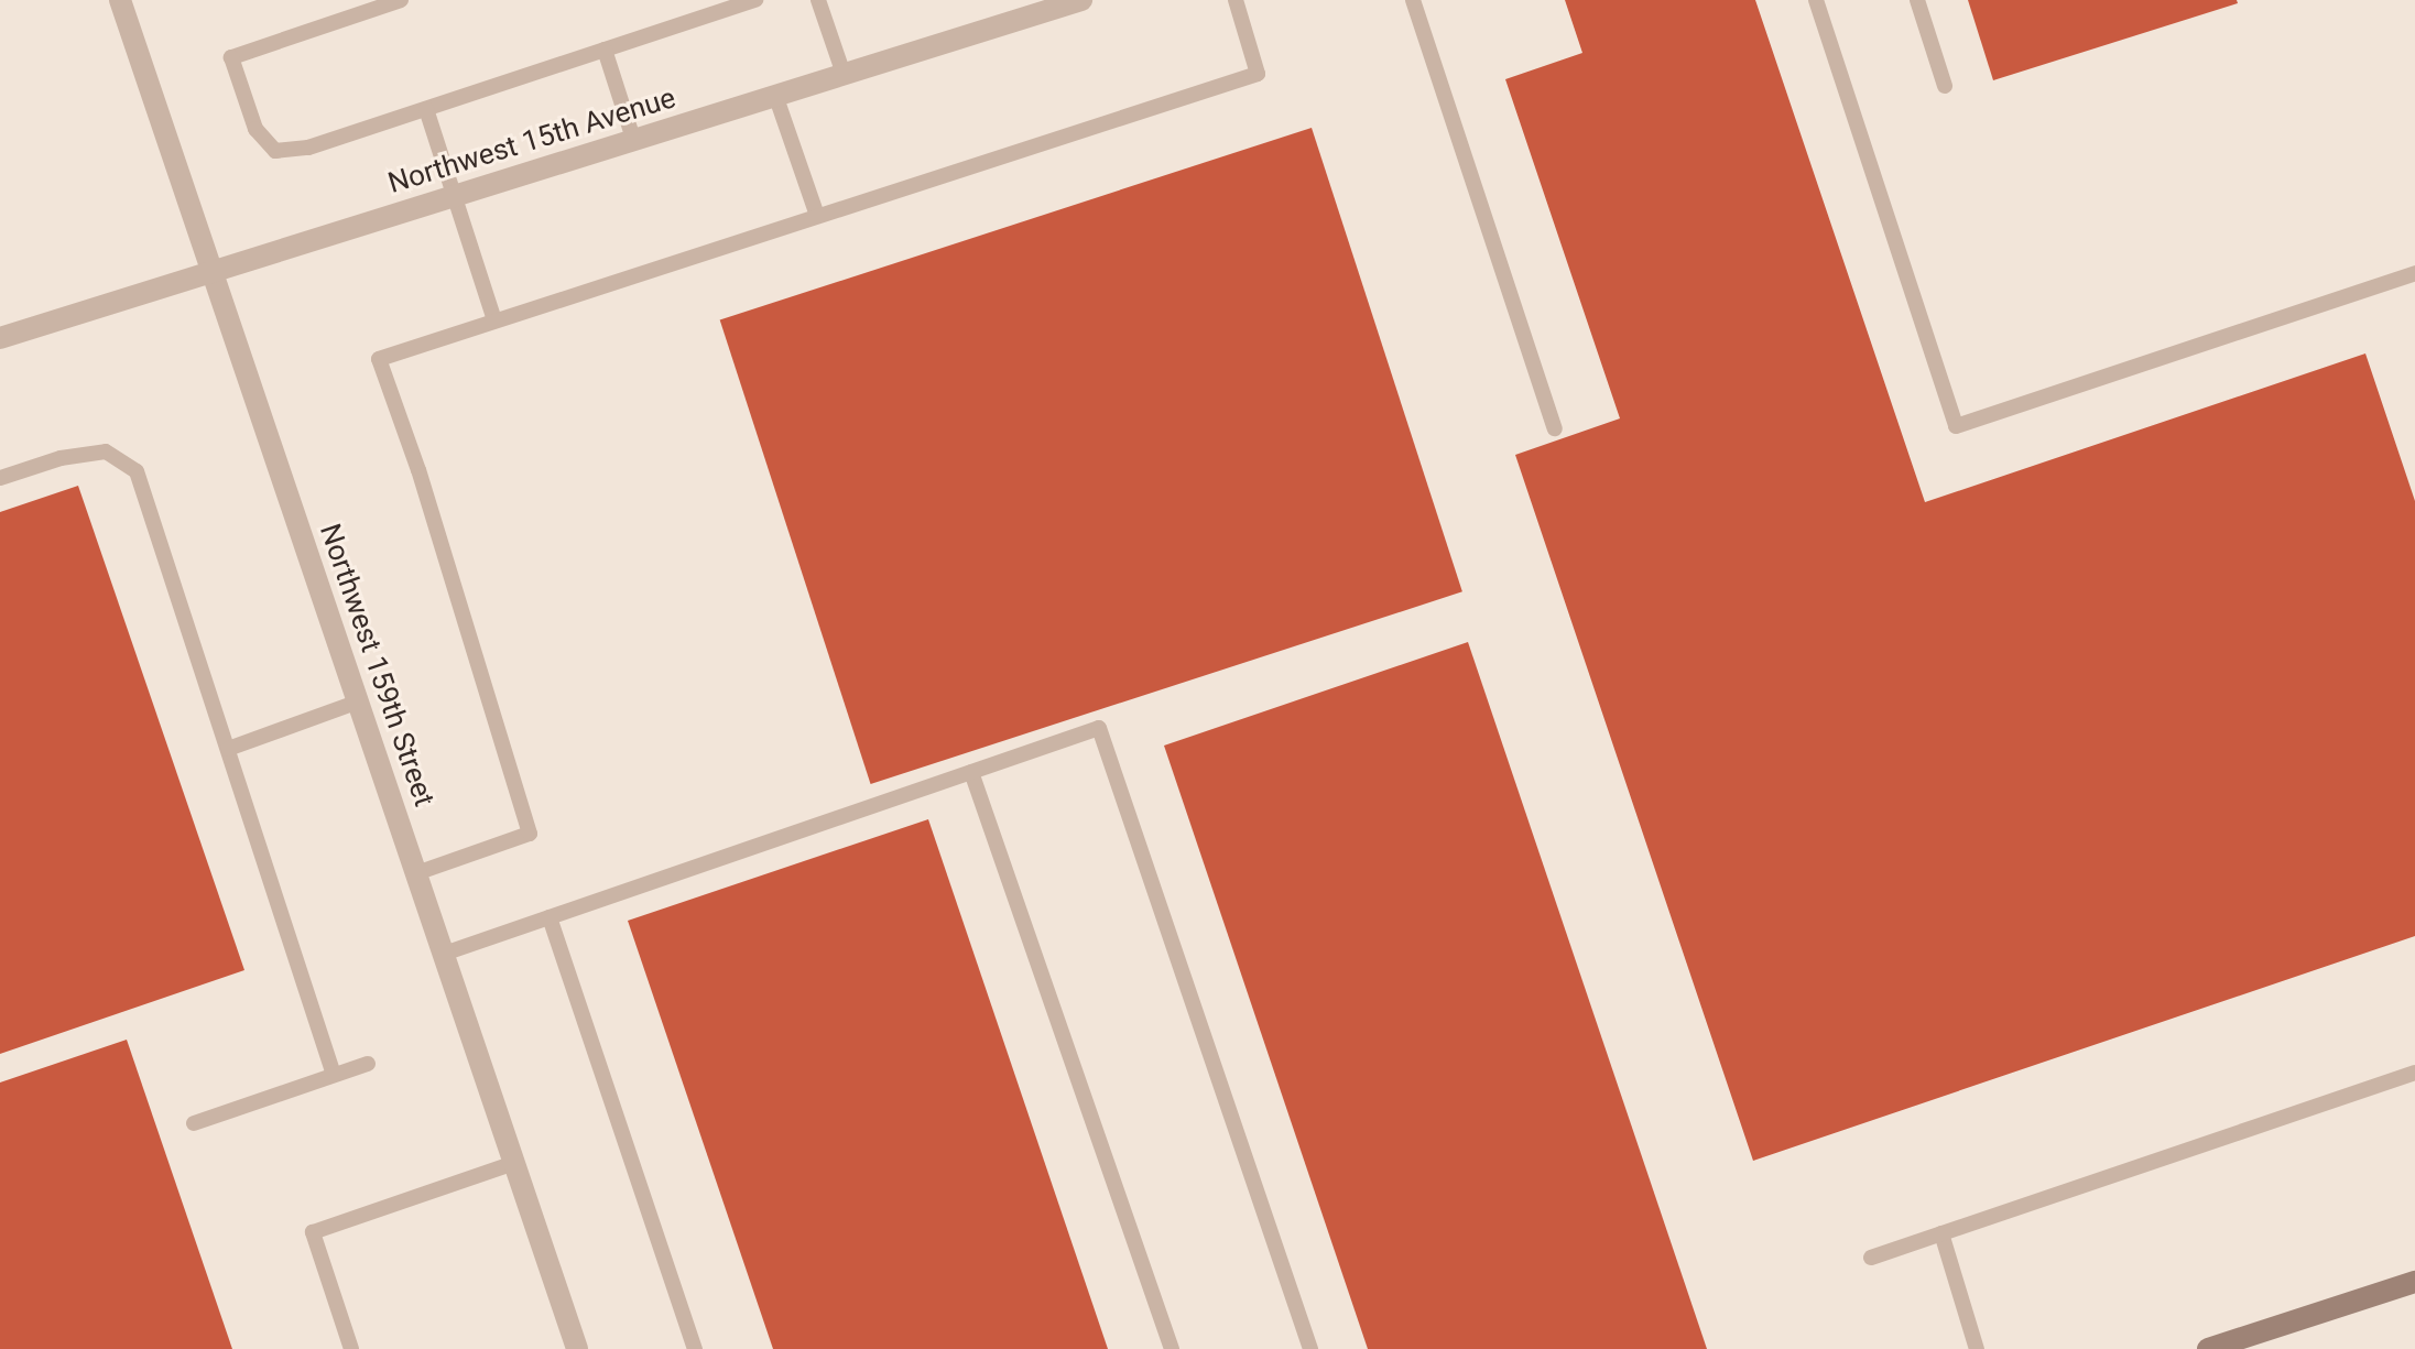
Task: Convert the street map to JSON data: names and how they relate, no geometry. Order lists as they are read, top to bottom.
{
  "streets": {
    "street": ["Northwest 15th Avenue", "Northwest 159th Street"]
  },
  "crossings": [
    ["Northwest 15th Avenue", "Northwest 159th Street"]
  ]
}
